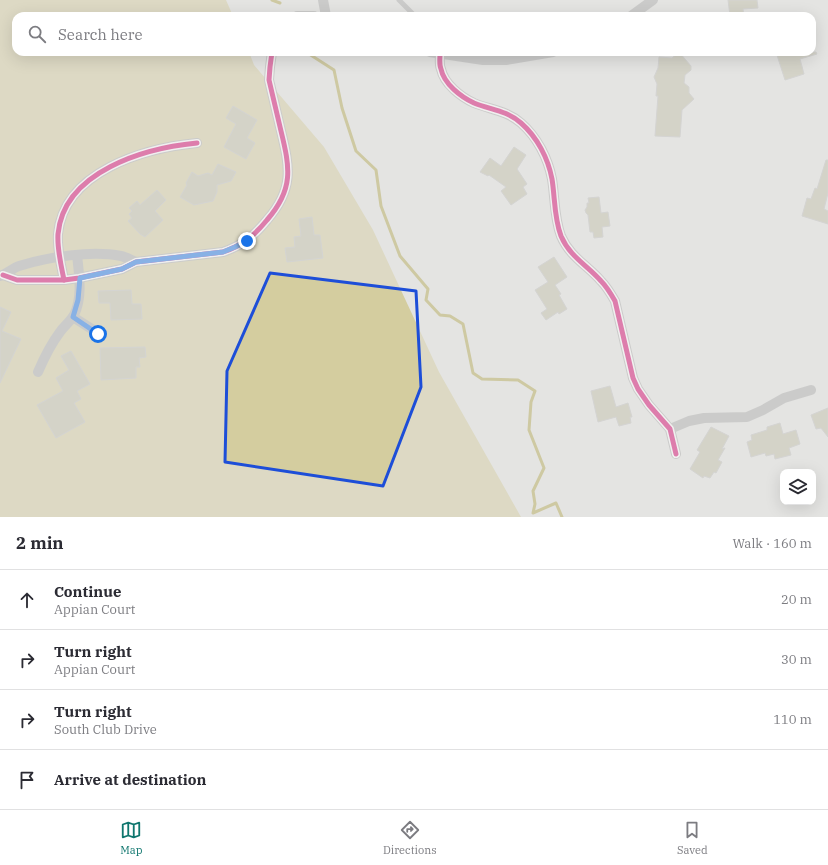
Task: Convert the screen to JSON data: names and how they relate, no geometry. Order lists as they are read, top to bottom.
{
  "page": {
    "search": "Search here",
    "heading": ["2 min", "Walk · 160 m"],
    "list": [
      ["Continue", "Appian Court", "20 m"],
      ["Turn right", "Appian Court", "30 m"],
      ["Turn right", "South Club Drive", "110 m"],
      "Arrive at destination"
    ],
    "nav": ["Map", "Directions", "Saved"]
  }
}
